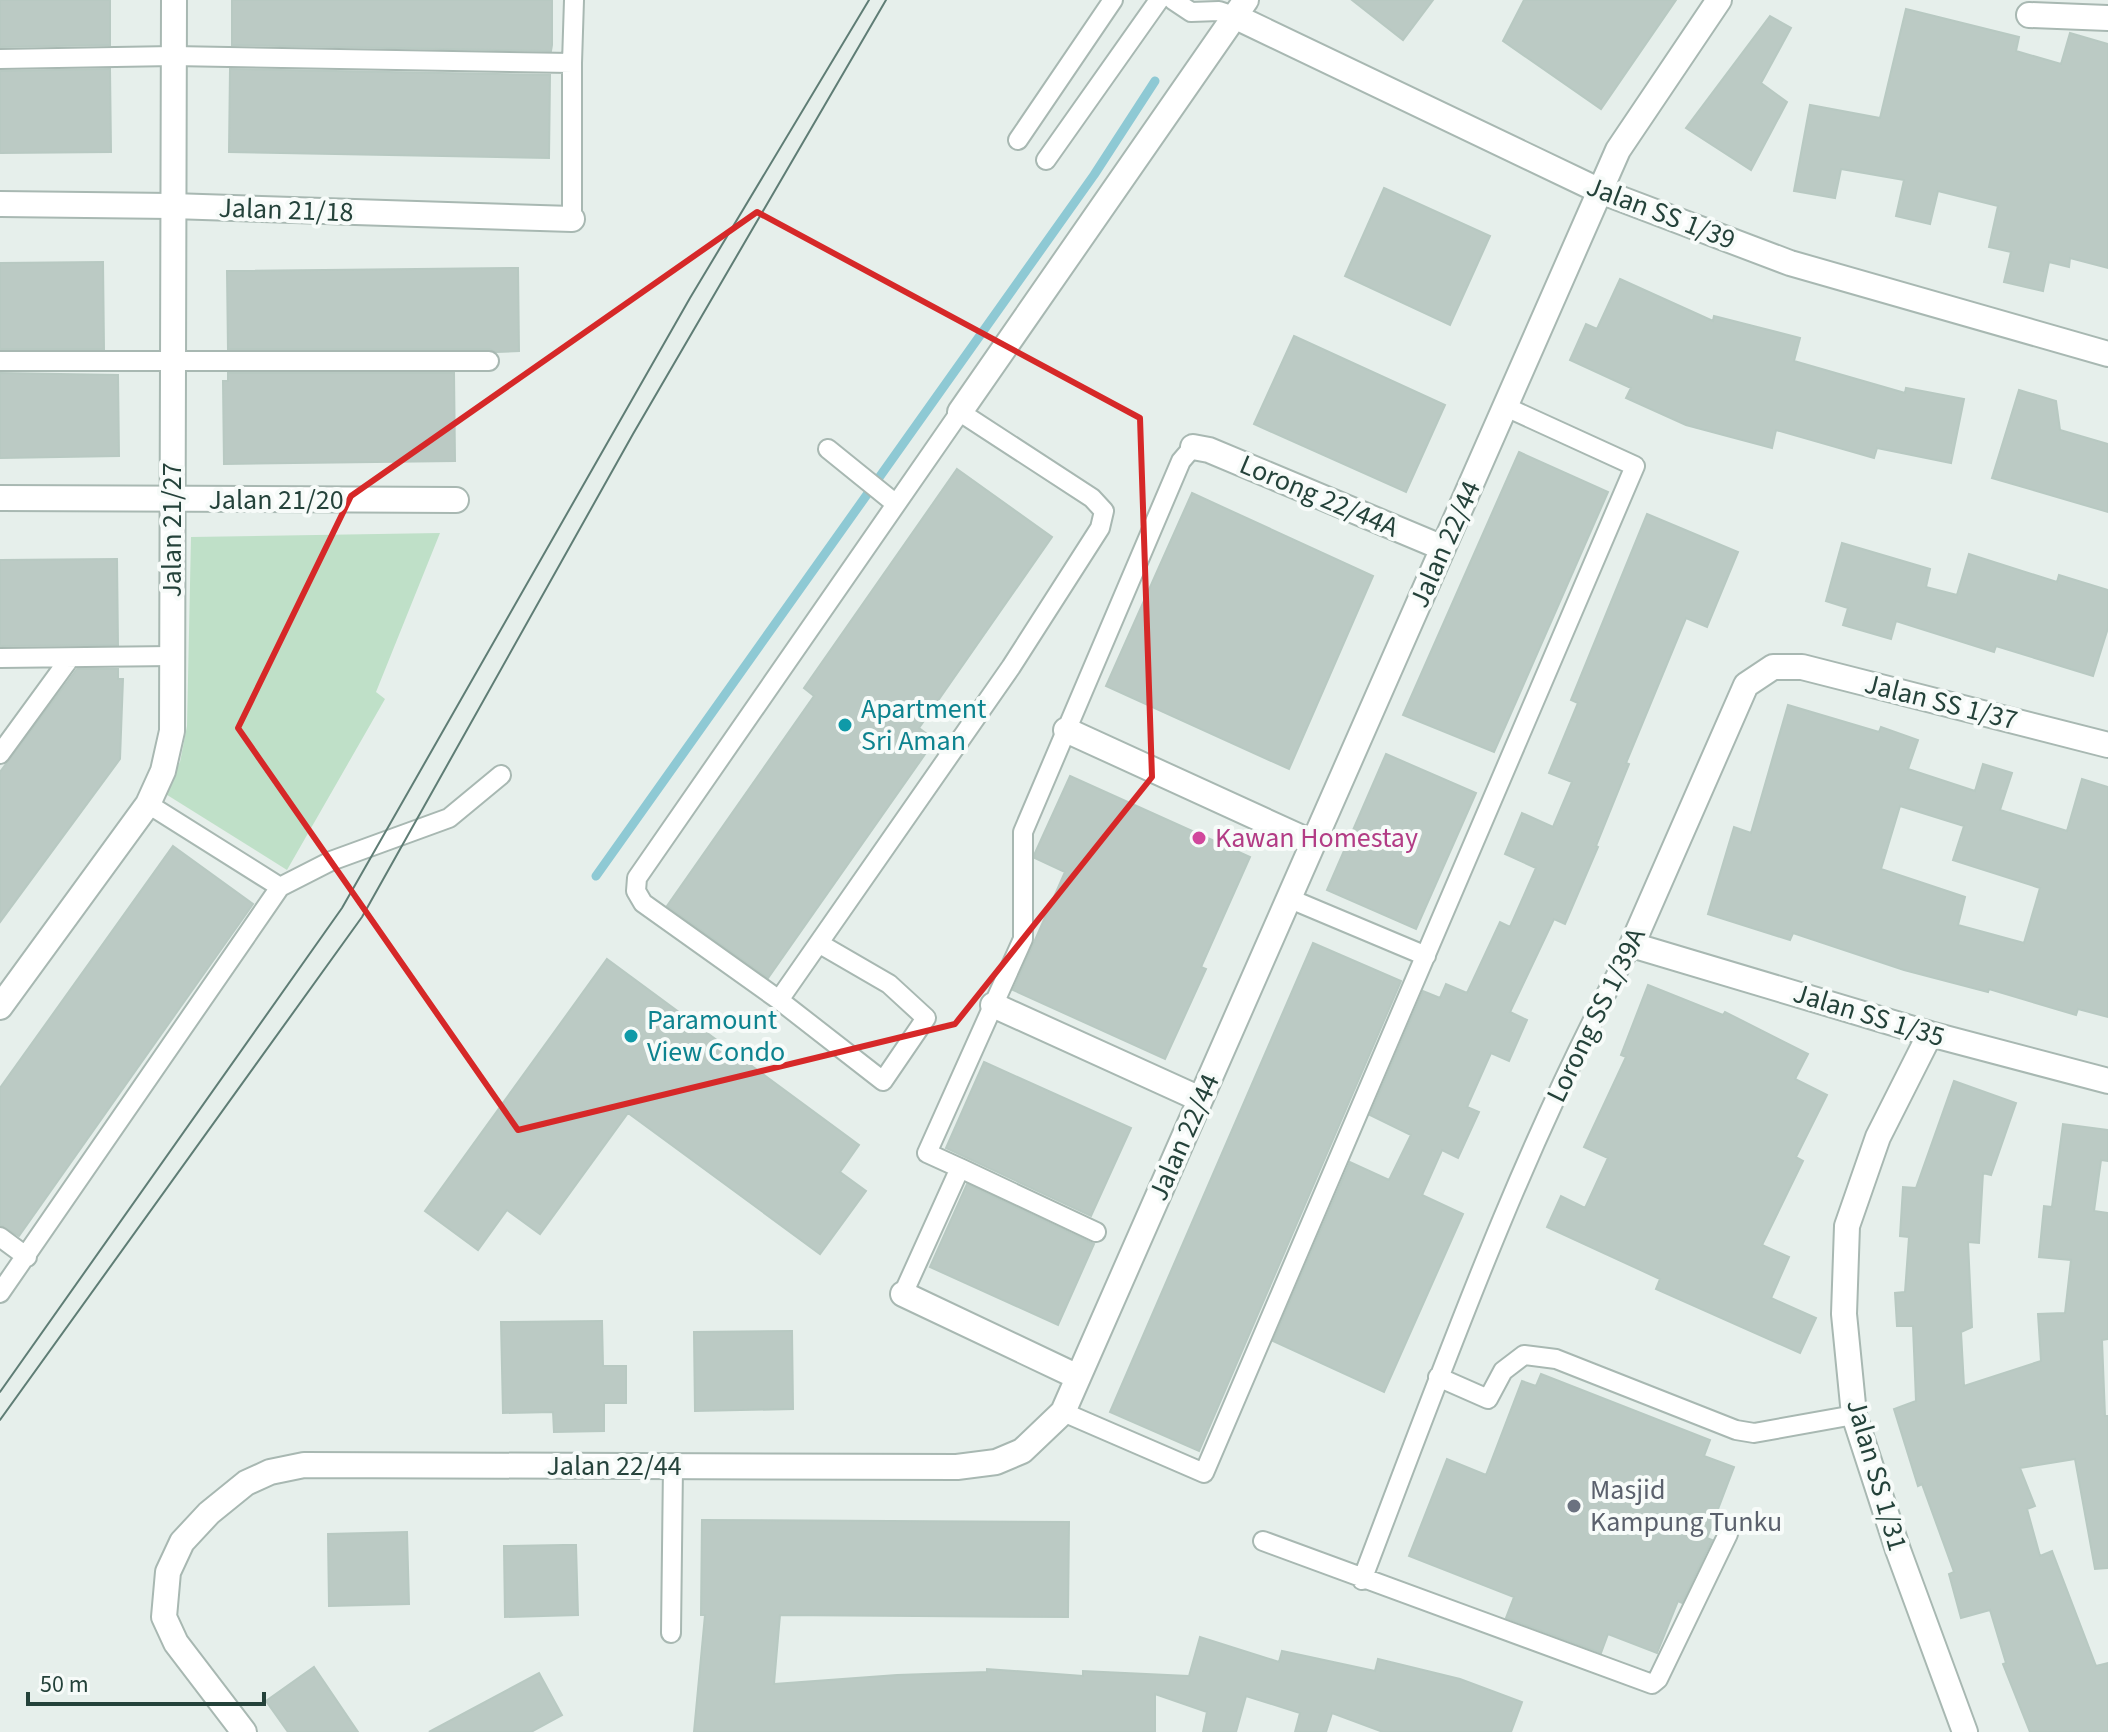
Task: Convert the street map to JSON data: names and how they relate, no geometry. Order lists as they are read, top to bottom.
{
  "streets": {
    "street": [
      "Jalan 21/18",
      "Jalan SS 1/39",
      "Lorong 22/44A",
      "Jalan 21/20",
      "Jalan 21/27",
      "Jalan 22/44",
      "Jalan SS 1/37",
      "Lorong SS 1/39A",
      "Jalan SS 1/35",
      "Jalan SS 1/31"
    ]
  },
  "crossings": [
    ["Jalan 21/18", "Jalan 21/27"],
    ["Jalan SS 1/39", "Jalan 22/44"],
    ["Lorong 22/44A", "Jalan 22/44"],
    ["Jalan 21/20", "Jalan 21/27"],
    ["Jalan SS 1/37", "Lorong SS 1/39A"],
    ["Lorong SS 1/39A", "Jalan SS 1/35"],
    ["Jalan SS 1/35", "Jalan SS 1/31"]
  ],
  "places": [
    "Apartment Sri Aman",
    "Kawan Homestay",
    "Paramount View Condo",
    "Masjid Kampung Tunku"
  ],
  "scale_bar": "50 m"
}
